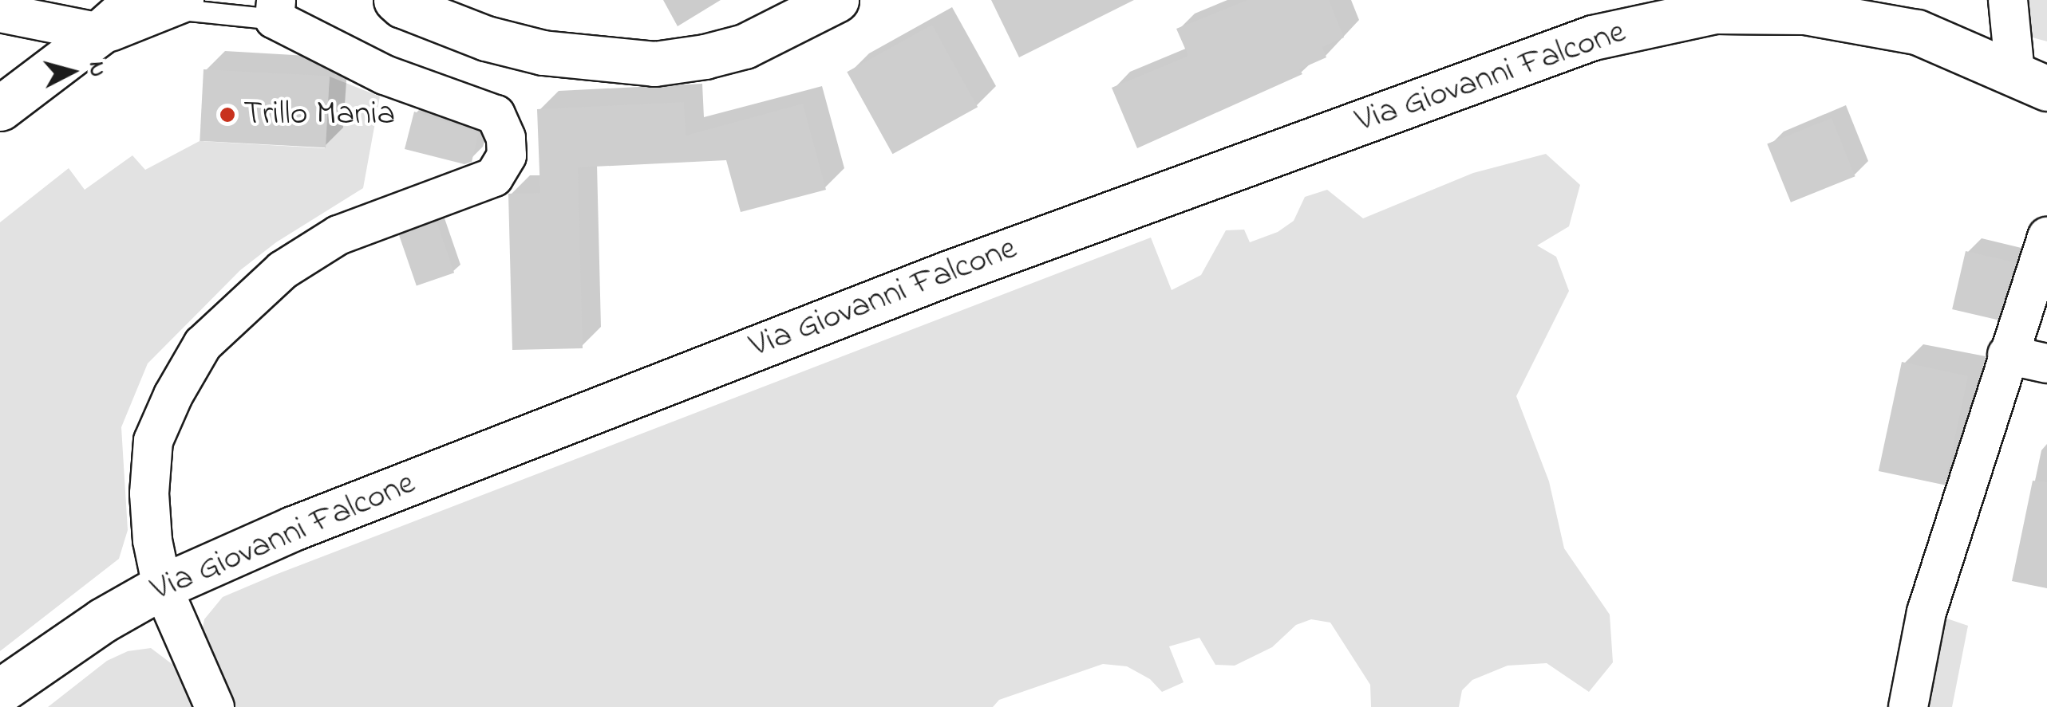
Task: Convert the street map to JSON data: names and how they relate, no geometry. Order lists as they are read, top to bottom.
{
  "streets": {
    "main road": ["Via Giovanni Falcone"]
  },
  "places": ["Trillo Mania"],
  "north": "right"
}
